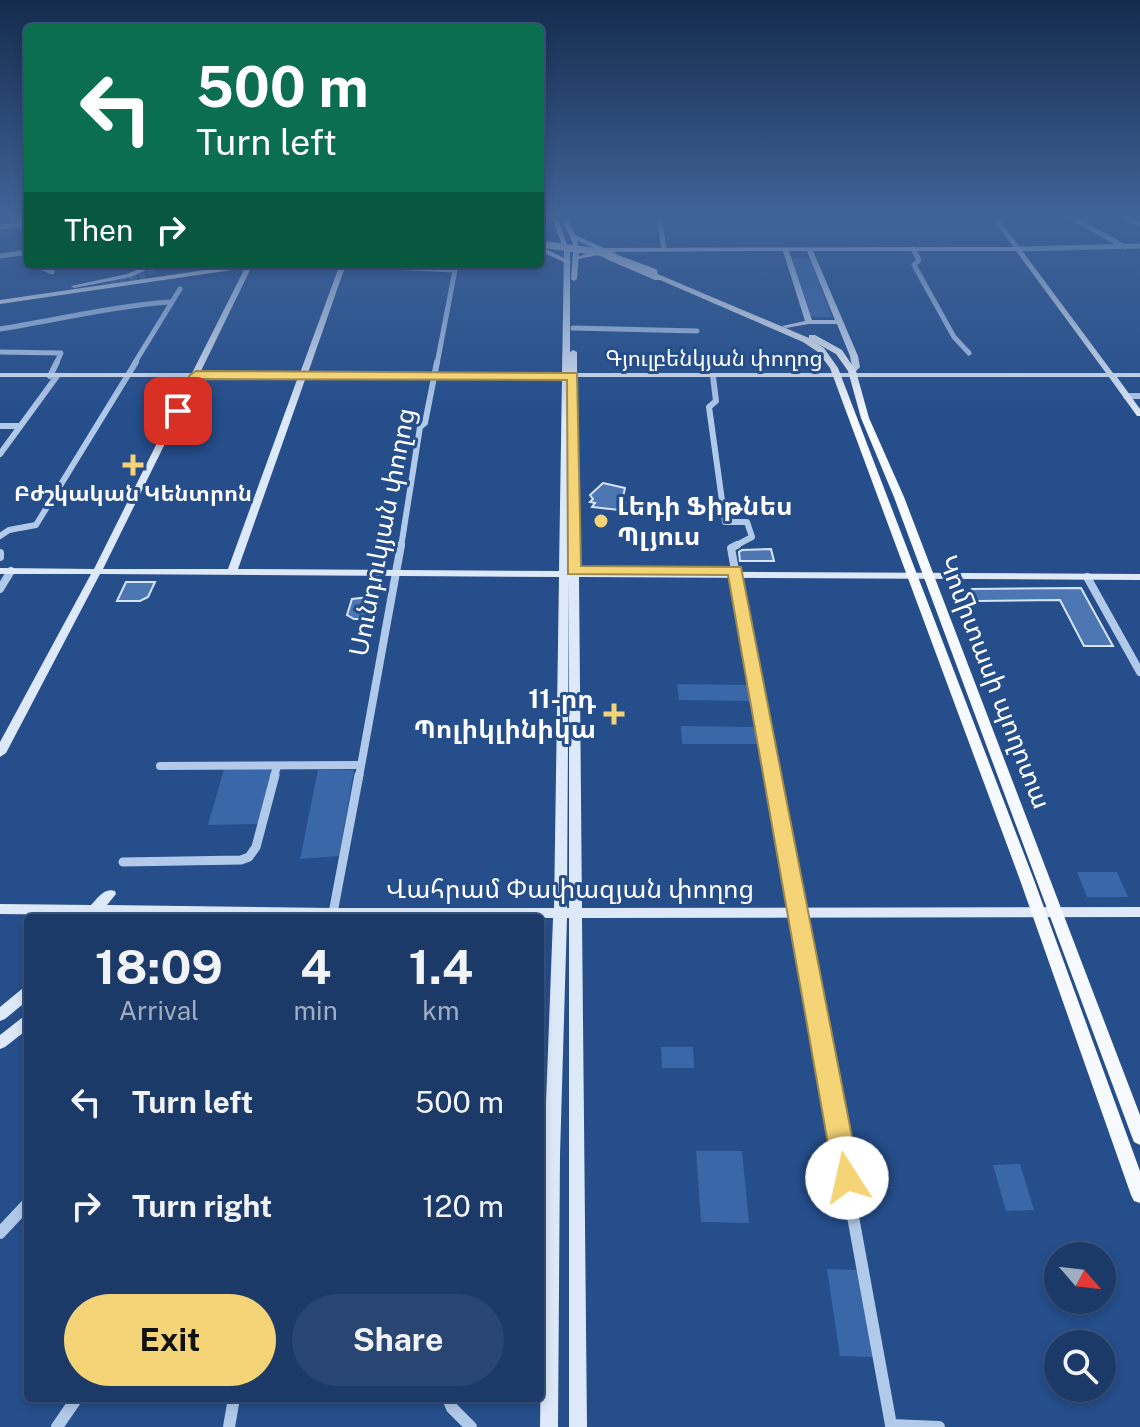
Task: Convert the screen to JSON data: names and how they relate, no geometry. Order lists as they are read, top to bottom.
{
  "streets": {
    "main road": ["Կոմիտասի պողոտա"],
    "street": ["Գյուլբենկյան փողոց", "Սունդուկյան փողոց", "Վահրամ Փափազյան փողոց"]
  },
  "crossings": [
    ["Գյուլբենկյան փողոց", "Սունդուկյան փողոց"],
    ["Գյուլբենկյան փողոց", "Կոմիտասի պողոտա"],
    ["Սունդուկյան փողոց", "Վահրամ Փափազյան փողոց"],
    ["Կոմիտասի պողոտա", "Վահրամ Փափազյան փողոց"]
  ],
  "places": {
    "health": ["Բժշկական Կենտրոն", "11-րդ Պոլիկլինիկա"],
    "other": ["Լեդի Ֆիթնես Պլյուս"]
  },
  "north": "bottom right",
  "page": {
    "turn": ["500 m", "Turn left"],
    "then": "Then",
    "eta": [
      "18:09",
      "Arrival",
      "4",
      "min",
      "1.4",
      "km"
    ],
    "list": [
      {
        "name": "Turn left",
        "value": "500 m"
      },
      {
        "name": "Turn right",
        "value": "120 m"
      }
    ],
    "buttons": ["Exit", "Share"]
  }
}
